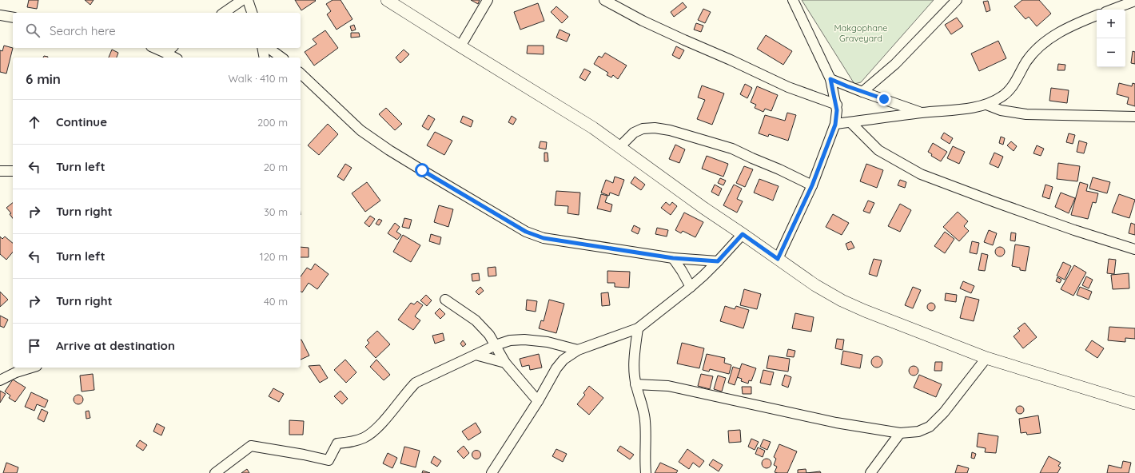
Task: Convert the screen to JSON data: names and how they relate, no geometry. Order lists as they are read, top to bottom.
{
  "parks": ["Makgophane Graveyard"],
  "page": {
    "map_buttons": ["+", "−"],
    "search": "Search here",
    "heading": ["6 min", "Walk · 410 m"],
    "list": [
      ["Continue", "200 m"],
      ["Turn left", "20 m"],
      ["Turn right", "30 m"],
      ["Turn left", "120 m"],
      ["Turn right", "40 m"],
      "Arrive at destination"
    ]
  }
}
